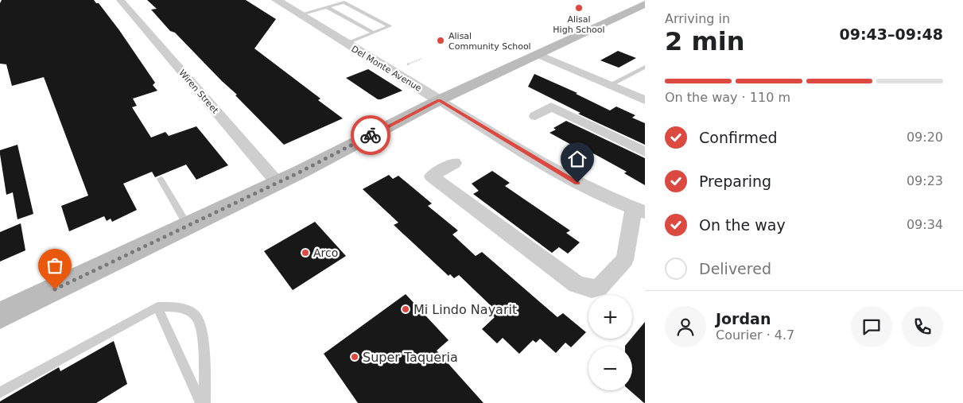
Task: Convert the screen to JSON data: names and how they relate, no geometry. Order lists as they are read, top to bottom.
{
  "streets": {
    "street": ["Del Monte Avenue", "Wiren Street"]
  },
  "places": [
    "Alisal High School",
    "Alisal Community School",
    "Arco",
    "Mi Lindo Nayarit",
    "Super Taqueria"
  ],
  "page": {
    "heading": ["2 min", "Arriving in", "09:43–09:48"],
    "panel": ["Jordan", "Courier · 4.7"],
    "bar": "On the way · 110 m",
    "list": [
      ["Confirmed", "09:20"],
      ["Preparing", "09:23"],
      ["On the way", "09:34"],
      "Delivered"
    ],
    "map_buttons": ["+", "−"]
  }
}
